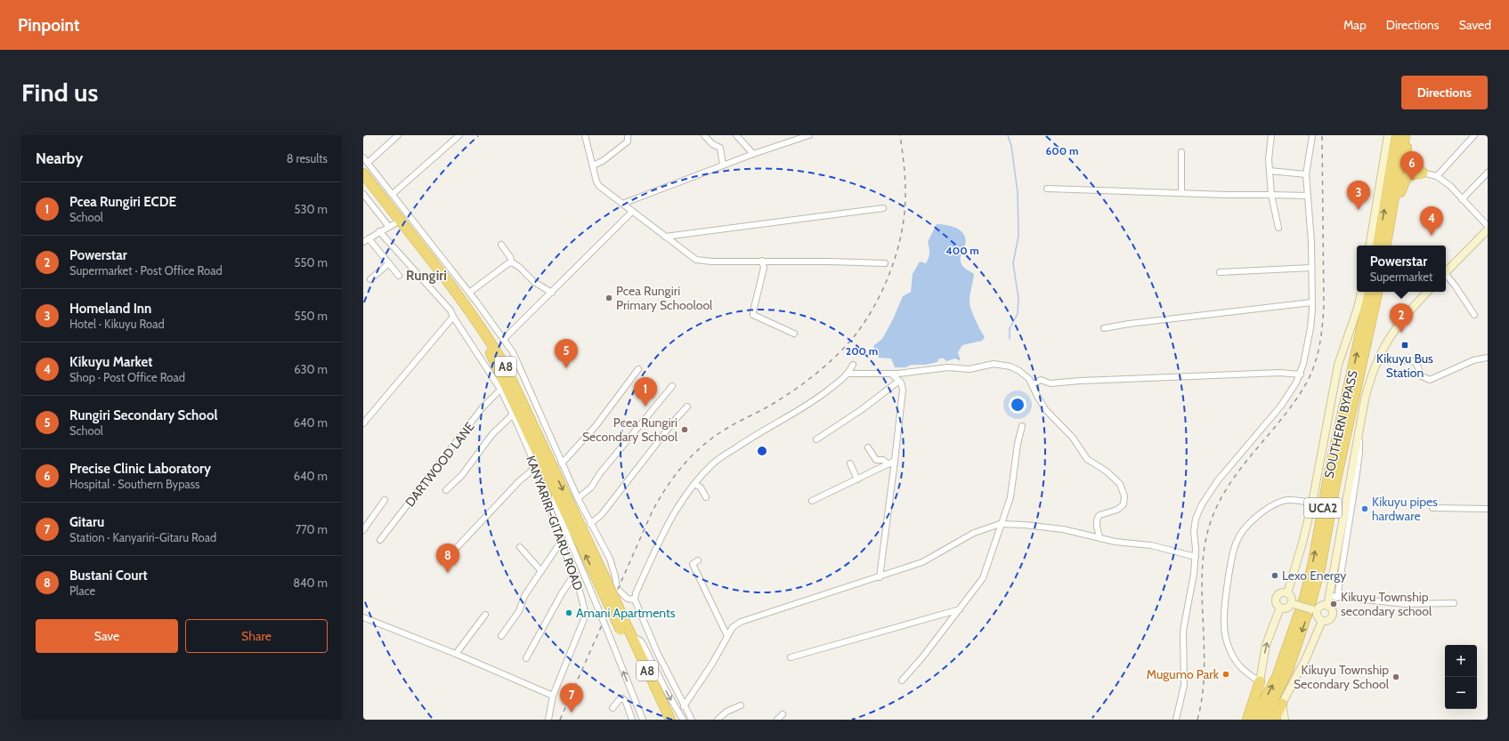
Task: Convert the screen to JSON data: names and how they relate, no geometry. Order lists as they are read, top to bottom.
{
  "streets": {
    "highway": ["A8", "SOUTHERN BYPASS", "UCA2"],
    "street": ["DARTWOOD LANE", "KANYARIRI-GITARU ROAD"]
  },
  "crossings": [
    ["DARTWOOD LANE", "KANYARIRI-GITARU ROAD"]
  ],
  "districts": ["Rungiri"],
  "places": {
    "other": [
      "Pcea Rungiri Primary Schoolool",
      "Pcea Rungiri Secondary School",
      "Kikuyu pipes hardware",
      "Lexo Energy",
      "Kikuyu Township secondary school",
      "Amani Apartments",
      "Mugumo Park",
      "Kikuyu Township Secondary School"
    ],
    "transit": ["Kikuyu Bus Station"]
  },
  "page": {
    "header": "Pinpoint",
    "nav": ["Map", "Directions", "Saved"],
    "buttons": [
      "Directions",
      ["Save", "Share"]
    ],
    "title": "Find us",
    "heading": ["Nearby", "8 results"],
    "pins": [
      "6",
      "3",
      "4",
      "2",
      "5",
      "1",
      "8",
      "7"
    ],
    "list": [
      {
        "mark": "1",
        "name": "Pcea Rungiri ECDE",
        "note": "School",
        "value": "530 m"
      },
      {
        "mark": "2",
        "name": "Powerstar",
        "note": "Supermarket · Post Office Road",
        "value": "550 m"
      },
      {
        "mark": "3",
        "name": "Homeland Inn",
        "note": "Hotel · Kikuyu Road",
        "value": "550 m"
      },
      {
        "mark": "4",
        "name": "Kikuyu Market",
        "note": "Shop · Post Office Road",
        "value": "630 m"
      },
      {
        "mark": "5",
        "name": "Rungiri Secondary School",
        "note": "School",
        "value": "640 m"
      },
      {
        "mark": "6",
        "name": "Precise Clinic Laboratory",
        "note": "Hospital · Southern Bypass",
        "value": "640 m"
      },
      {
        "mark": "7",
        "name": "Gitaru",
        "note": "Station · Kanyariri-Gitaru Road",
        "value": "770 m"
      },
      {
        "mark": "8",
        "name": "Bustani Court",
        "note": "Place",
        "value": "840 m"
      }
    ],
    "popup": ["Powerstar", "Supermarket"],
    "map_buttons": ["+", "−"]
  },
  "rings": ["600 m", "400 m", "200 m"]
}
